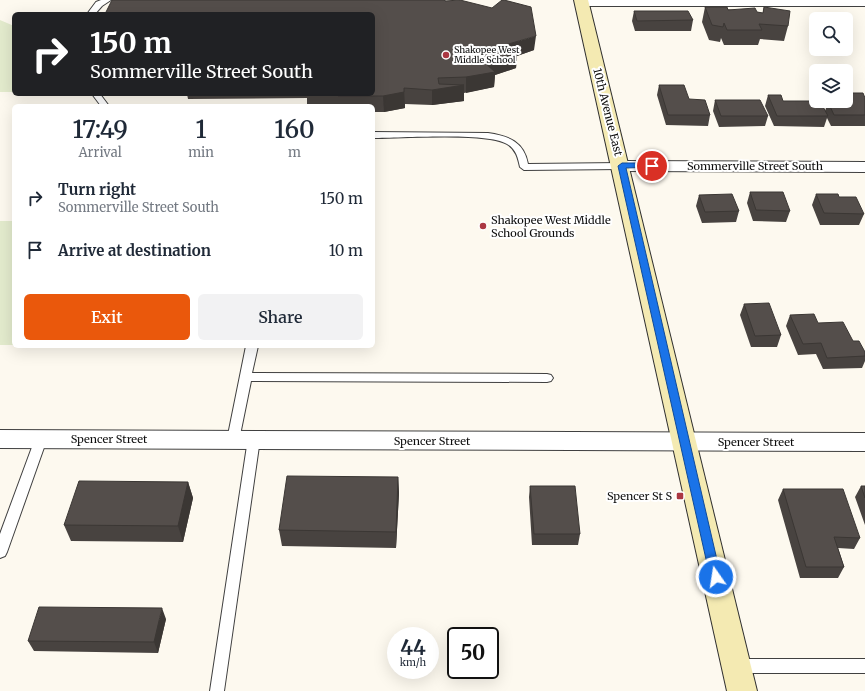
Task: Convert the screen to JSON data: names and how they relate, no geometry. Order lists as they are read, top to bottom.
{
  "streets": {
    "main road": ["10th Avenue East"],
    "street": ["Sommerville Street South", "Spencer Street"]
  },
  "crossings": [
    ["10th Avenue East", "Sommerville Street South"],
    ["10th Avenue East", "Spencer Street"]
  ],
  "places": {
    "other": ["Shakopee West Middle School", "Shakopee West Middle School Grounds"],
    "transit": ["Spencer St S"]
  },
  "page": {
    "turn": ["150 m", "Sommerville Street South"],
    "eta": [
      "17:49",
      "Arrival",
      "1",
      "min",
      "160",
      "m"
    ],
    "list": [
      {
        "name": "Turn right",
        "note": "Sommerville Street South",
        "value": "150 m"
      },
      {
        "name": "Arrive at destination",
        "value": "10 m"
      }
    ],
    "buttons": ["Exit", "Share"],
    "speed": "44 km/h",
    "limit": "50"
  }
}
